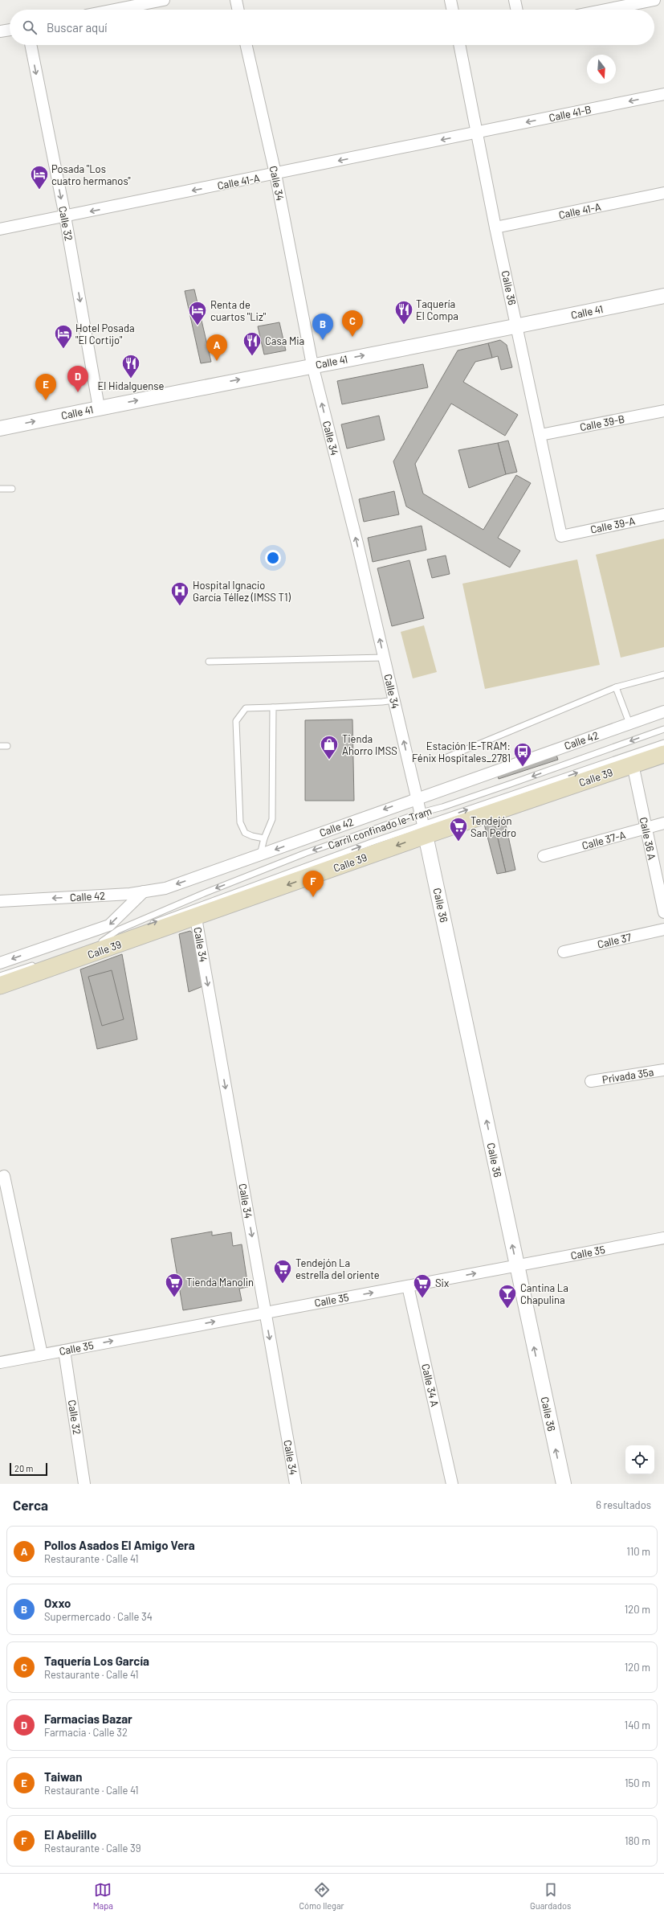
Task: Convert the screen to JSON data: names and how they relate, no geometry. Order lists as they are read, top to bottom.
{
  "streets": {
    "main road": ["Calle 39"],
    "street": [
      "Calle 41-B",
      "Calle 41-A",
      "Calle 34",
      "Calle 32",
      "Calle 36",
      "Calle 41",
      "Calle 39-B",
      "Calle 39-A",
      "Calle 42",
      "Calle 36 A",
      "Calle 37-A",
      "Calle 37",
      "Privada 35a",
      "Calle 35",
      "Calle 34 A"
    ],
    "lane": ["Carril confinado Ie-Tram"]
  },
  "crossings": [
    ["Calle 41-B", "Calle 41-A"],
    ["Calle 41-B", "Calle 36"],
    ["Calle 41-A", "Calle 34"],
    ["Calle 41-A", "Calle 32"],
    ["Calle 41-A", "Calle 36"],
    ["Calle 34", "Calle 36"],
    ["Calle 34", "Calle 41"],
    ["Calle 34", "Calle 42"],
    ["Calle 34", "Calle 39"],
    ["Calle 34", "Carril confinado Ie-Tram"],
    ["Calle 34", "Calle 35"],
    ["Calle 32", "Calle 41"],
    ["Calle 32", "Calle 35"],
    ["Calle 36", "Calle 41"],
    ["Calle 36", "Calle 39-B"],
    ["Calle 36", "Calle 39-A"],
    ["Calle 36", "Calle 39"],
    ["Calle 36", "Carril confinado Ie-Tram"],
    ["Calle 36", "Calle 35"],
    ["Calle 39", "Carril confinado Ie-Tram"],
    ["Calle 39", "Calle 36 A"],
    ["Calle 36 A", "Calle 37-A"],
    ["Calle 35", "Calle 34 A"]
  ],
  "one_way": [
    "Calle 41-B",
    "Calle 41-A",
    "Calle 32",
    "Calle 36",
    "Calle 41",
    "Calle 35"
  ],
  "places": {
    "hotel": ["Posada \"Los cuatro hermanos\"", "Renta de cuartos \"Liz\"", "Hotel Posada \"El Cortijo\""],
    "restaurant": ["Taquería El Compa", "Casa Mia", "El Hidalguense"],
    "hospital": ["Hospital Ignacio García Téllez (IMSS T1)"],
    "shop": ["Tienda Ahorro IMSS"],
    "bus stop": ["Estación IE-TRAM: Fénix Hospitales_2781"],
    "supermarket": [
      "Tendejón San Pedro",
      "Tendejón La estrella del oriente",
      "Tienda Manolin",
      "Six"
    ],
    "bar": ["Cantina La Chapulina"]
  },
  "scale_bar": "20 m",
  "north": "bottom",
  "page": {
    "search": "Buscar aquí",
    "pins": [
      "C",
      "B",
      "A",
      "D",
      "E",
      "F"
    ],
    "scale": "20 m",
    "heading": ["Cerca", "6 resultados"],
    "list": [
      {
        "mark": "A",
        "name": "Pollos Asados El Amigo Vera",
        "note": "Restaurante · Calle 41",
        "value": "110 m"
      },
      {
        "mark": "B",
        "name": "Oxxo",
        "note": "Supermercado · Calle 34",
        "value": "120 m"
      },
      {
        "mark": "C",
        "name": "Taquería Los García",
        "note": "Restaurante · Calle 41",
        "value": "120 m"
      },
      {
        "mark": "D",
        "name": "Farmacias Bazar",
        "note": "Farmacia · Calle 32",
        "value": "140 m"
      },
      {
        "mark": "E",
        "name": "Taiwan",
        "note": "Restaurante · Calle 41",
        "value": "150 m"
      },
      {
        "mark": "F",
        "name": "El Abelillo",
        "note": "Restaurante · Calle 39",
        "value": "180 m"
      }
    ],
    "nav": ["Mapa", "Cómo llegar", "Guardados"]
  }
}
